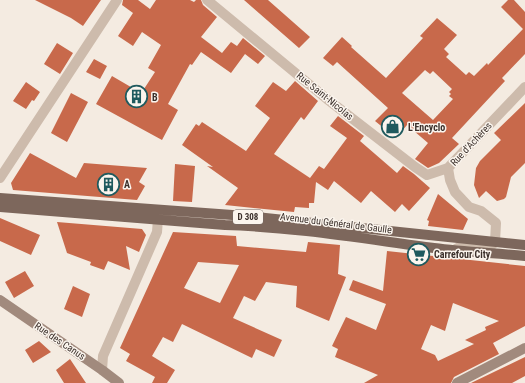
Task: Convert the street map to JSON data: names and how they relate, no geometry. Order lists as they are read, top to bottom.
{
  "streets": {
    "main road": ["D 308", "Avenue du Général de Gaulle", "Rue des Canus"],
    "street": ["Rue Saint-Nicolas", "Rue d'Achères"]
  },
  "crossings": [
    ["Rue Saint-Nicolas", "Rue d'Achères"],
    ["Rue d'Achères", "Avenue du Général de Gaulle"]
  ],
  "places": {
    "building": ["B", "A"],
    "shop": ["L'Encyclo"],
    "supermarket": ["Carrefour City"]
  }
}
